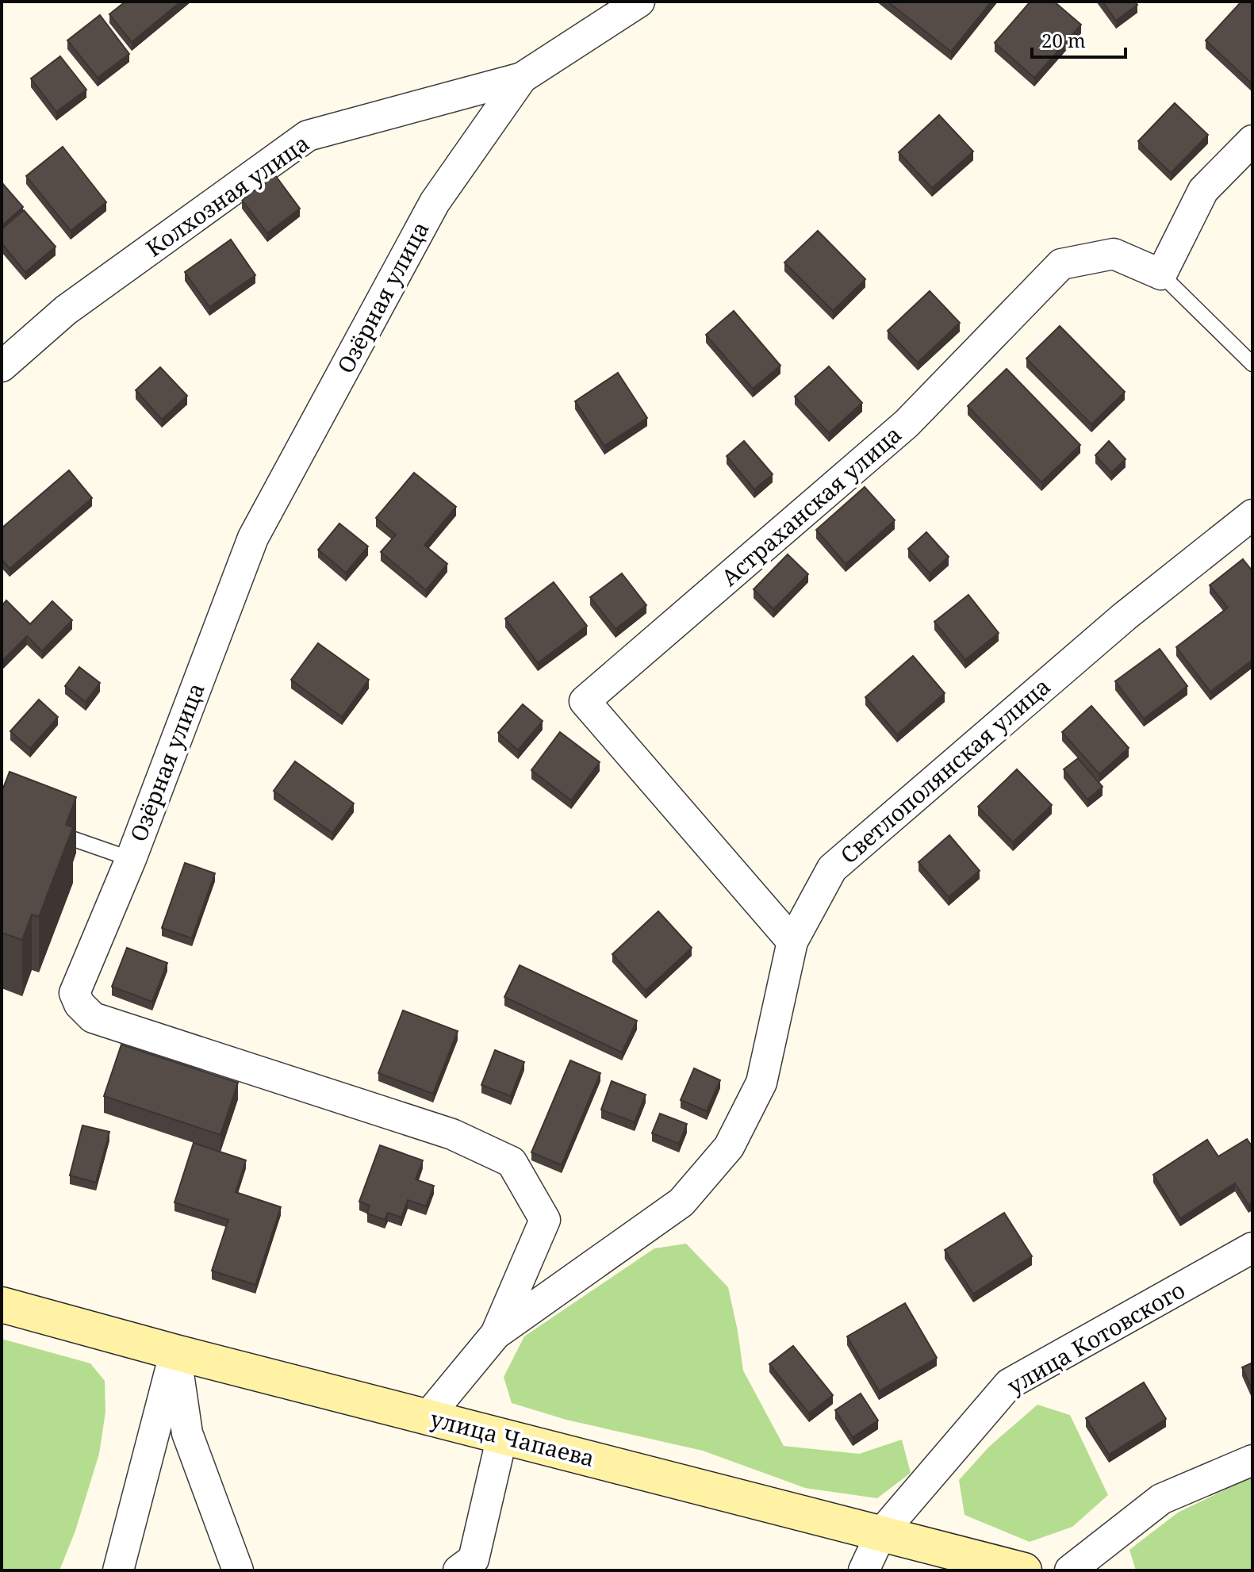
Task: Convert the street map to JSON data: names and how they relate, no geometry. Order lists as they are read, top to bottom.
{
  "streets": {
    "main road": ["улица Чапаева"],
    "street": [
      "Колхозная улица",
      "Озёрная улица",
      "Астраханская улица",
      "Светлополянская улица",
      "улица Котовского"
    ]
  },
  "crossings": [
    ["Колхозная улица", "Озёрная улица"],
    ["Озёрная улица", "Светлополянская улица"],
    ["Астраханская улица", "Светлополянская улица"],
    ["Светлополянская улица", "улица Чапаева"],
    ["улица Котовского", "улица Чапаева"]
  ],
  "scale_bar": "20 m"
}
